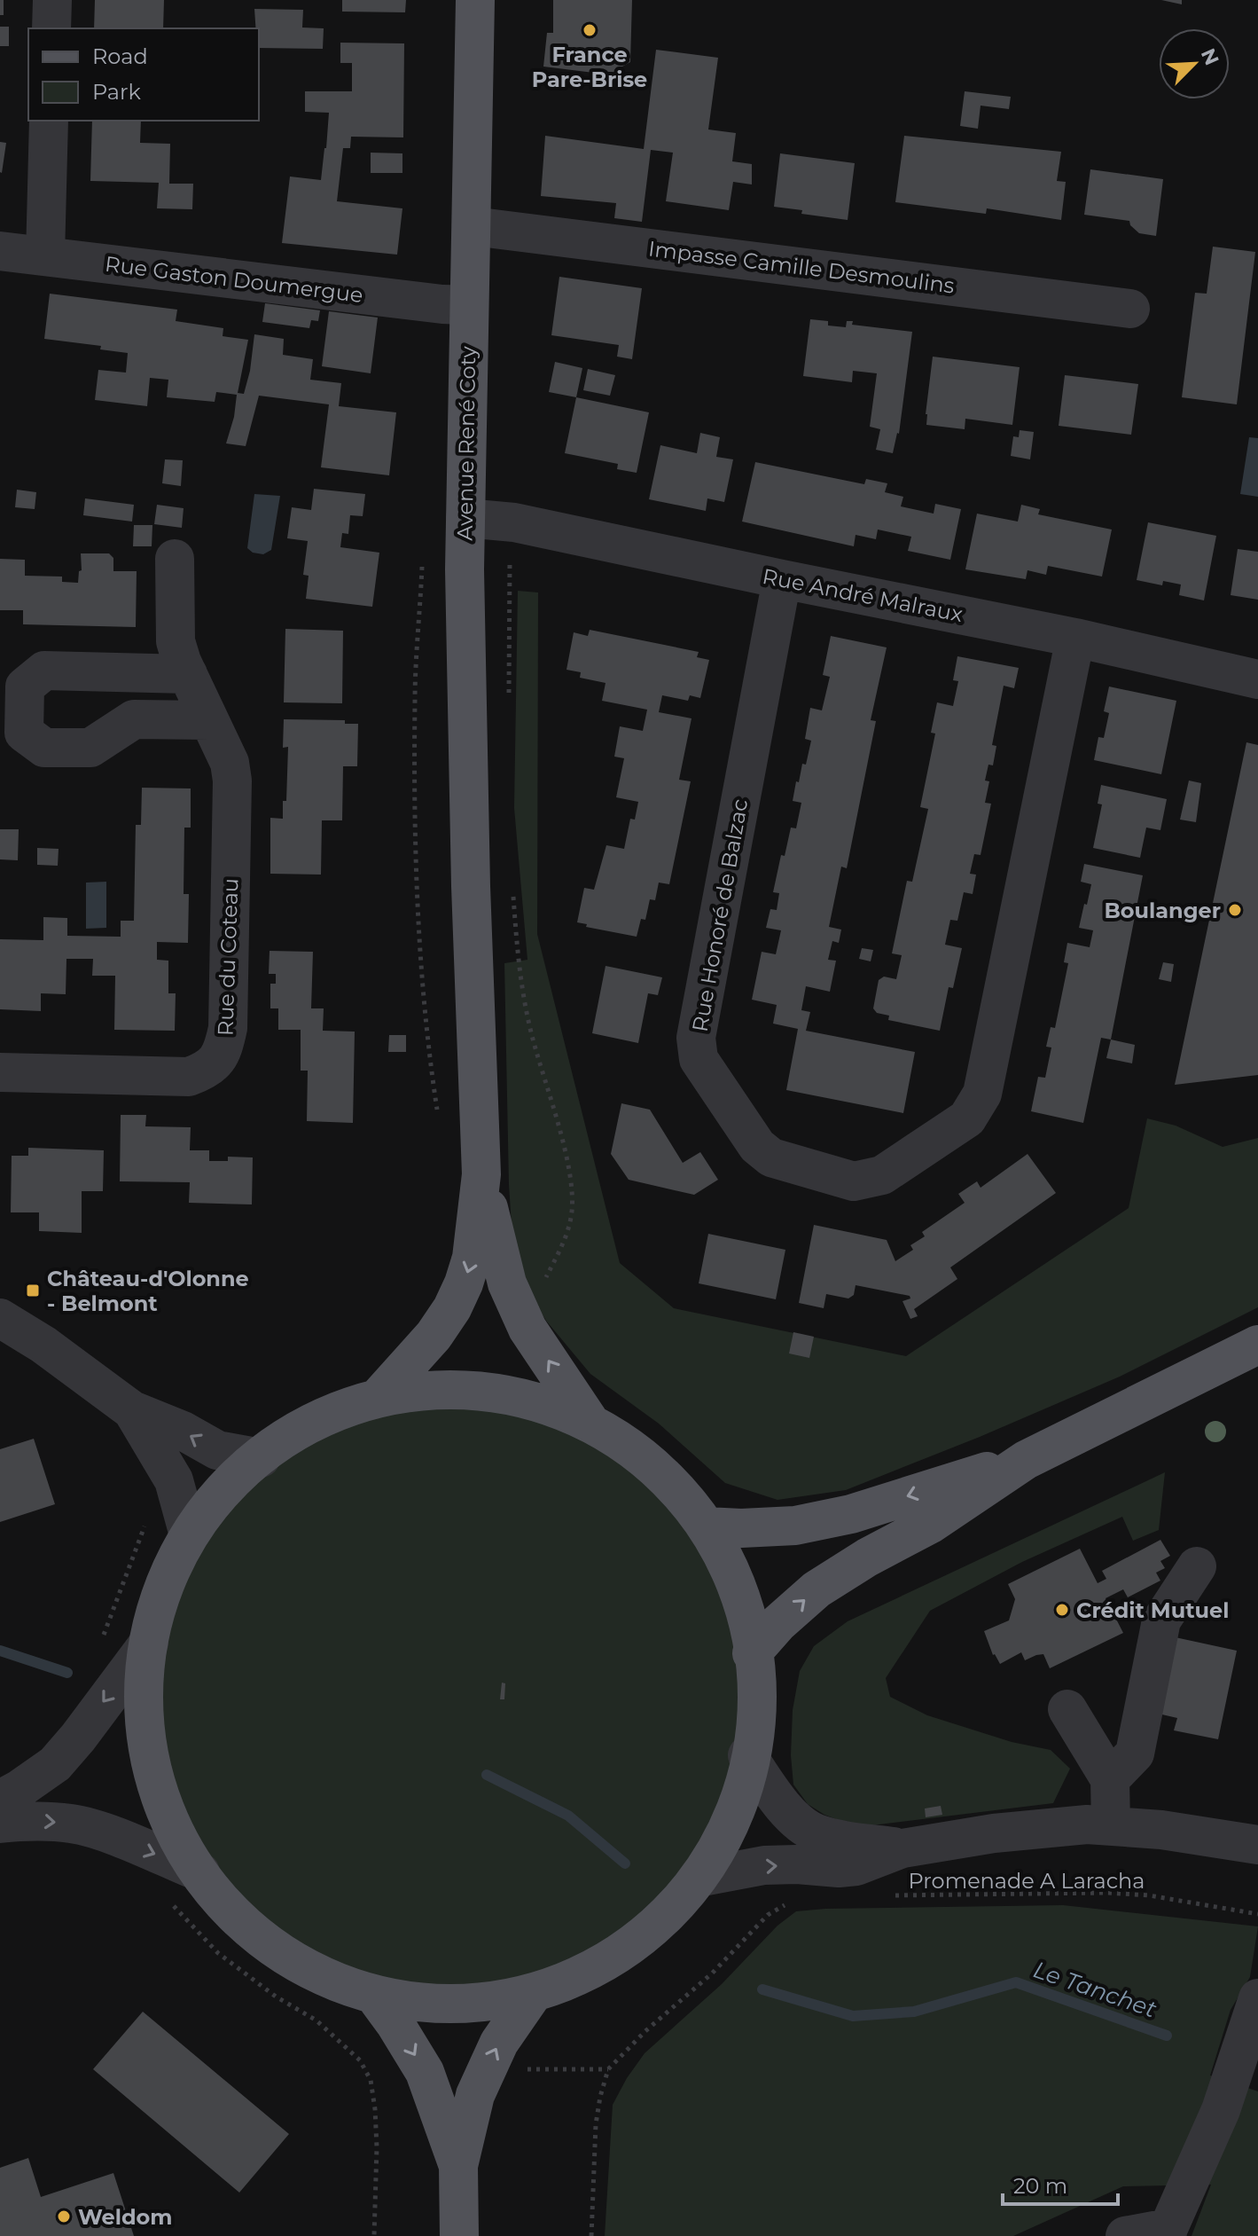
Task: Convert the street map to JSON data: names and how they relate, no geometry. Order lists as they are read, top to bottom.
{
  "streets": {
    "main road": ["Avenue René Coty"],
    "street": [
      "Impasse Camille Desmoulins",
      "Rue Gaston Doumergue",
      "Rue André Malraux",
      "Rue Honoré de Balzac",
      "Rue du Coteau"
    ],
    "path": ["Promenade A Laracha"]
  },
  "crossings": [
    ["Impasse Camille Desmoulins", "Avenue René Coty"],
    ["Rue Gaston Doumergue", "Avenue René Coty"],
    ["Avenue René Coty", "Rue André Malraux"],
    ["Rue André Malraux", "Rue Honoré de Balzac"]
  ],
  "water": ["Le Tanchet"],
  "places": {
    "other": [
      "France Pare-Brise",
      "Boulanger",
      "Crédit Mutuel",
      "Weldom"
    ],
    "transit": ["Château-d'Olonne - Belmont"]
  },
  "legend": ["Road", "Park"],
  "scale_bar": "20 m",
  "north": "top right"
}
